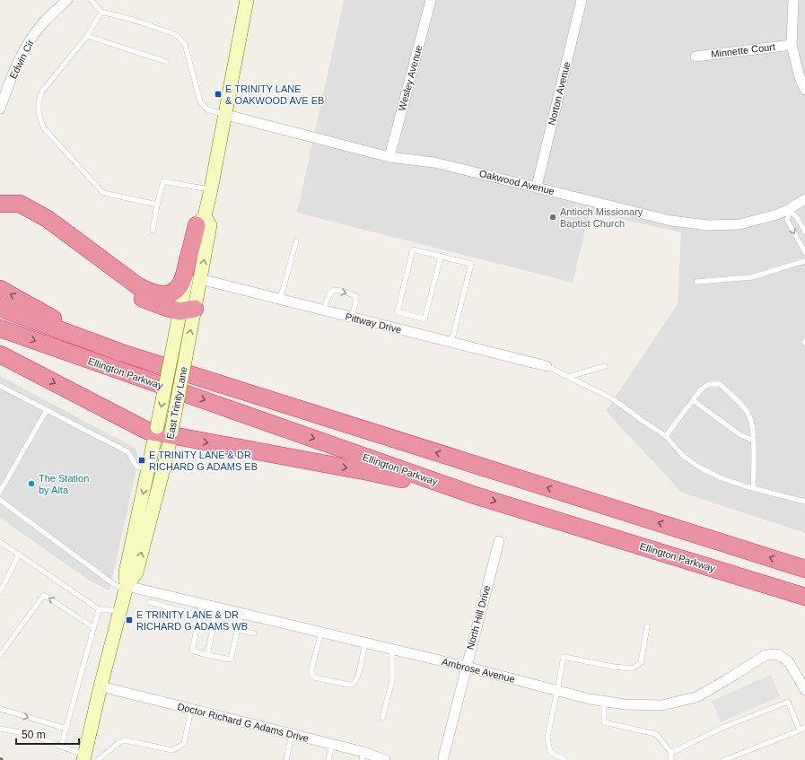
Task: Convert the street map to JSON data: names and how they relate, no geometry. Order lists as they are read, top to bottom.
{
  "streets": {
    "highway": ["Ellington Parkway"],
    "main road": ["East Trinity Lane"],
    "street": [
      "Minnette Court",
      "Edwin Cir",
      "Wesley Avenue",
      "Norton Avenue",
      "Oakwood Avenue",
      "Pittway Drive",
      "North Hill Drive",
      "Ambrose Avenue",
      "Doctor Richard G Adams Drive"
    ]
  },
  "crossings": [
    ["Wesley Avenue", "Oakwood Avenue"],
    ["Norton Avenue", "Oakwood Avenue"],
    ["Oakwood Avenue", "East Trinity Lane"],
    ["Pittway Drive", "East Trinity Lane"],
    ["East Trinity Lane", "Ambrose Avenue"],
    ["East Trinity Lane", "Doctor Richard G Adams Drive"],
    ["North Hill Drive", "Ambrose Avenue"]
  ],
  "places": {
    "transit": ["E TRINITY LANE & OAKWOOD AVE EB", "E TRINITY LANE & DR RICHARD G ADAMS EB", "E TRINITY LANE & DR RICHARD G ADAMS WB"],
    "other": ["Antioch Missionary Baptist Church", "The Station by Alta"]
  },
  "scale_bar": "50 m"
}
